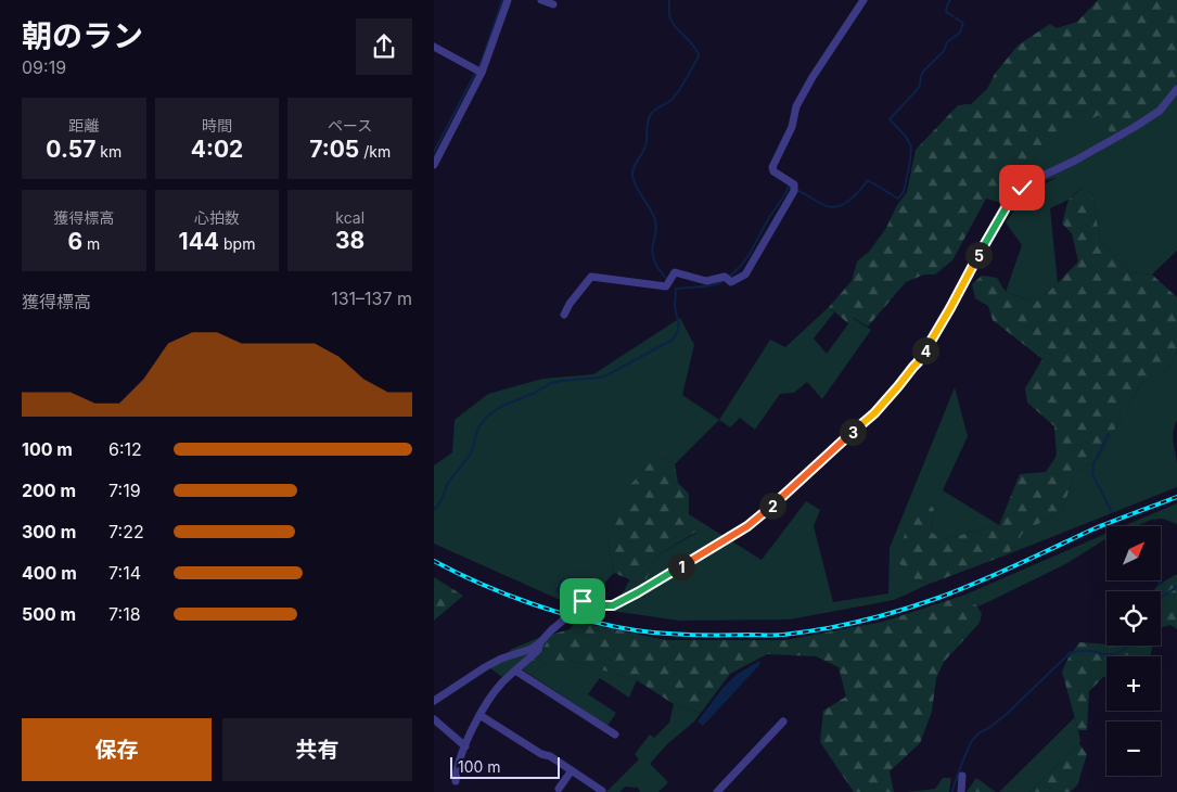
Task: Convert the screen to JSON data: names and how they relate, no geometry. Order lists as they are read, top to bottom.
{
  "scale_bar": "100 m",
  "north": "top right",
  "page": {
    "heading": ["朝のラン", "09:19"],
    "stats": [
      ["距離", "0.57 km"],
      ["時間", "4:02"],
      ["ペース", "7:05 /km"],
      ["獲得標高", "6 m"],
      ["心拍数", "144 bpm"],
      ["kcal", "38"]
    ],
    "pins": [
      "5",
      "4",
      "3",
      "2",
      "1"
    ],
    "chart": ["獲得標高", "131–137 m"],
    "list": [
      {
        "name": "100 m",
        "note": "6:12"
      },
      {
        "name": "200 m",
        "note": "7:19"
      },
      {
        "name": "300 m",
        "note": "7:22"
      },
      {
        "name": "400 m",
        "note": "7:14"
      },
      {
        "name": "500 m",
        "note": "7:18"
      }
    ],
    "map_buttons": ["+", "−"],
    "buttons": ["保存", "共有"],
    "scale": "100 m"
  }
}
